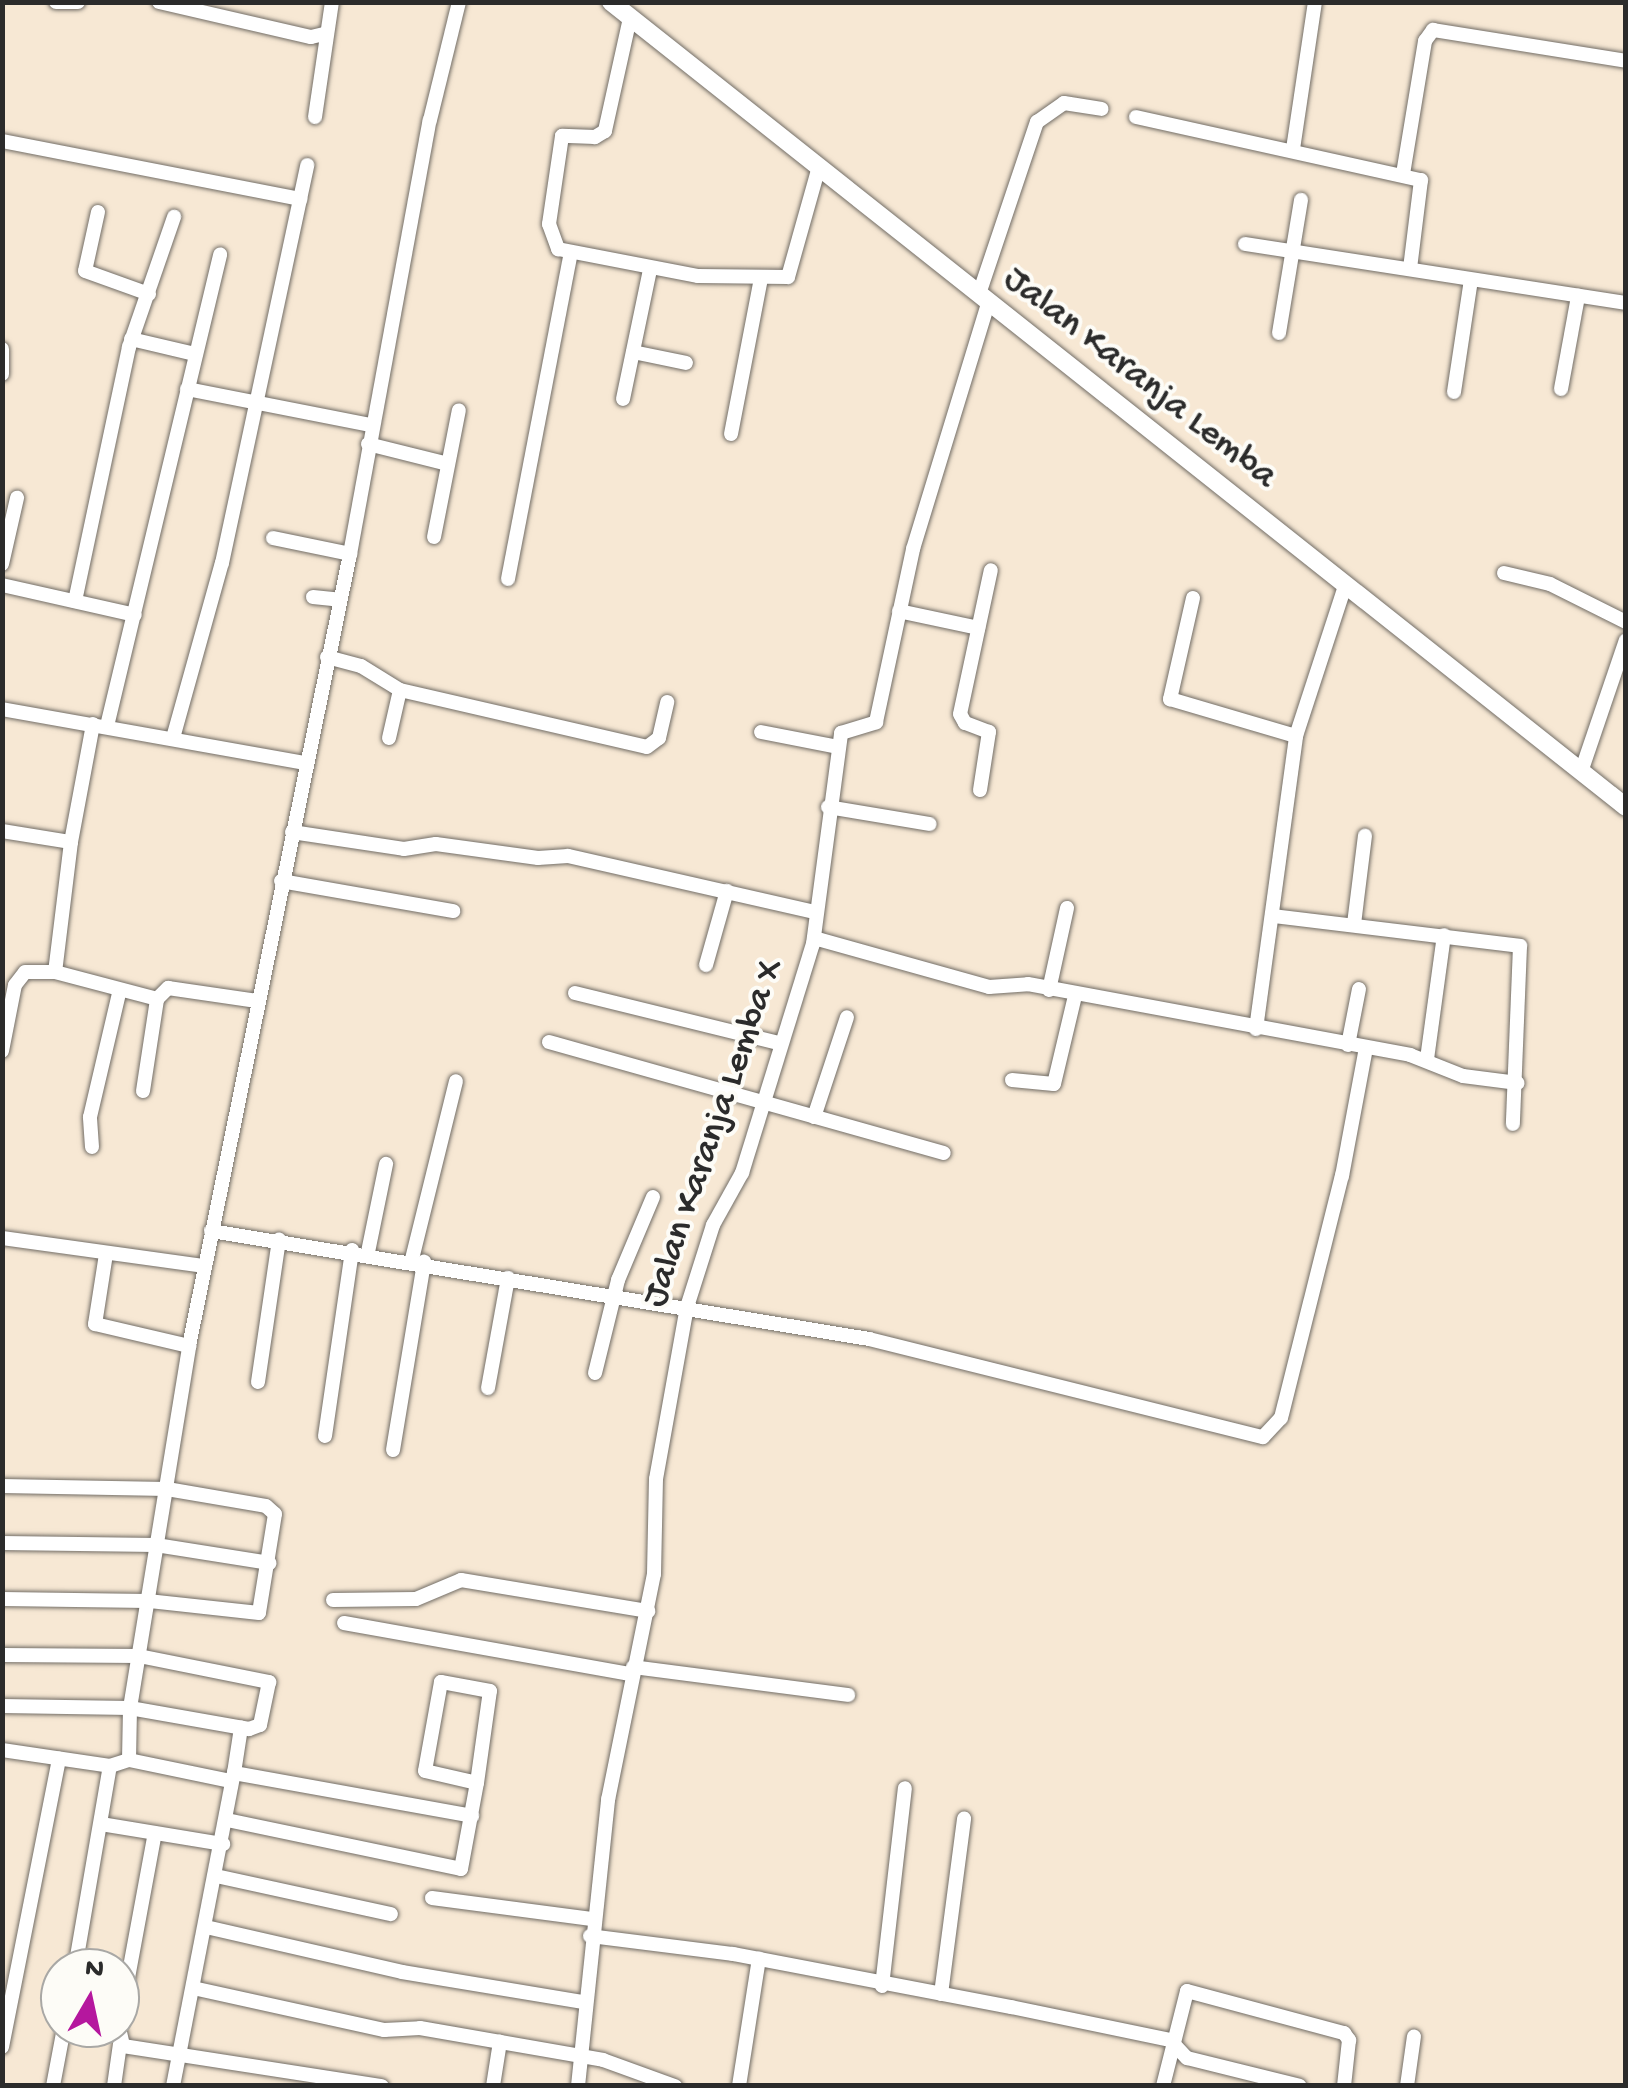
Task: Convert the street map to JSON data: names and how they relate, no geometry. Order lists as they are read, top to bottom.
{
  "streets": {
    "main road": ["Jalan Karanja Lemba"],
    "street": ["Jalan Karanja Lemba X"]
  },
  "north": "top"
}
